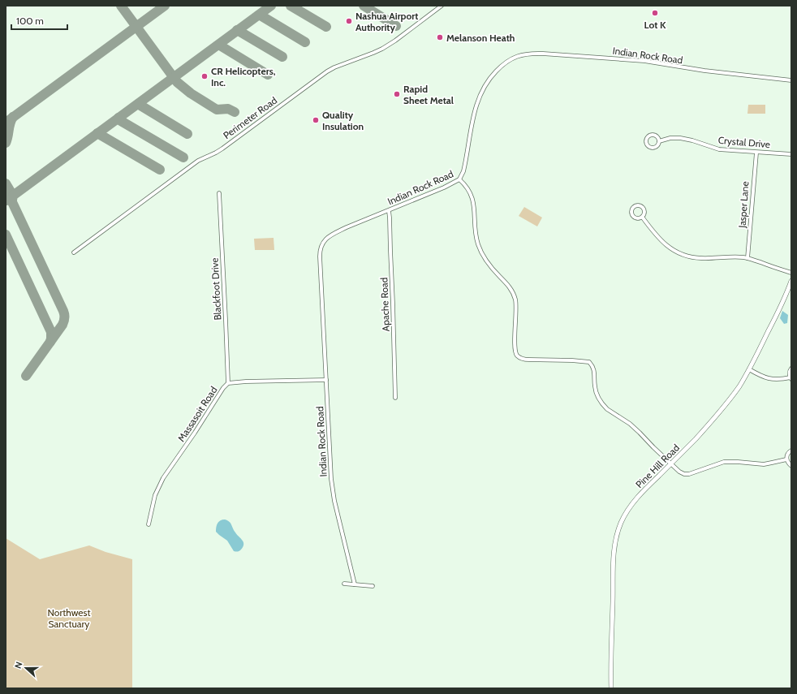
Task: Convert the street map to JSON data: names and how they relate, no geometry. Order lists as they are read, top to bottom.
{
  "streets": {
    "street": [
      "Indian Rock Road",
      "Perimeter Road",
      "Crystal Drive",
      "Jasper Lane",
      "Blackfoot Drive",
      "Apache Road",
      "Massasoit Road",
      "Pine Hill Road"
    ]
  },
  "crossings": [
    ["Indian Rock Road", "Apache Road"],
    ["Indian Rock Road", "Massasoit Road"],
    ["Crystal Drive", "Jasper Lane"],
    ["Blackfoot Drive", "Massasoit Road"]
  ],
  "parks": ["Northwest Sanctuary"],
  "places": [
    "Lot K",
    "Nashua Airport Authority",
    "Melanson Heath",
    "CR Helicopters, Inc.",
    "Rapid Sheet Metal",
    "Quality Insulation"
  ],
  "scale_bar": "100 m",
  "north": "left"
}
